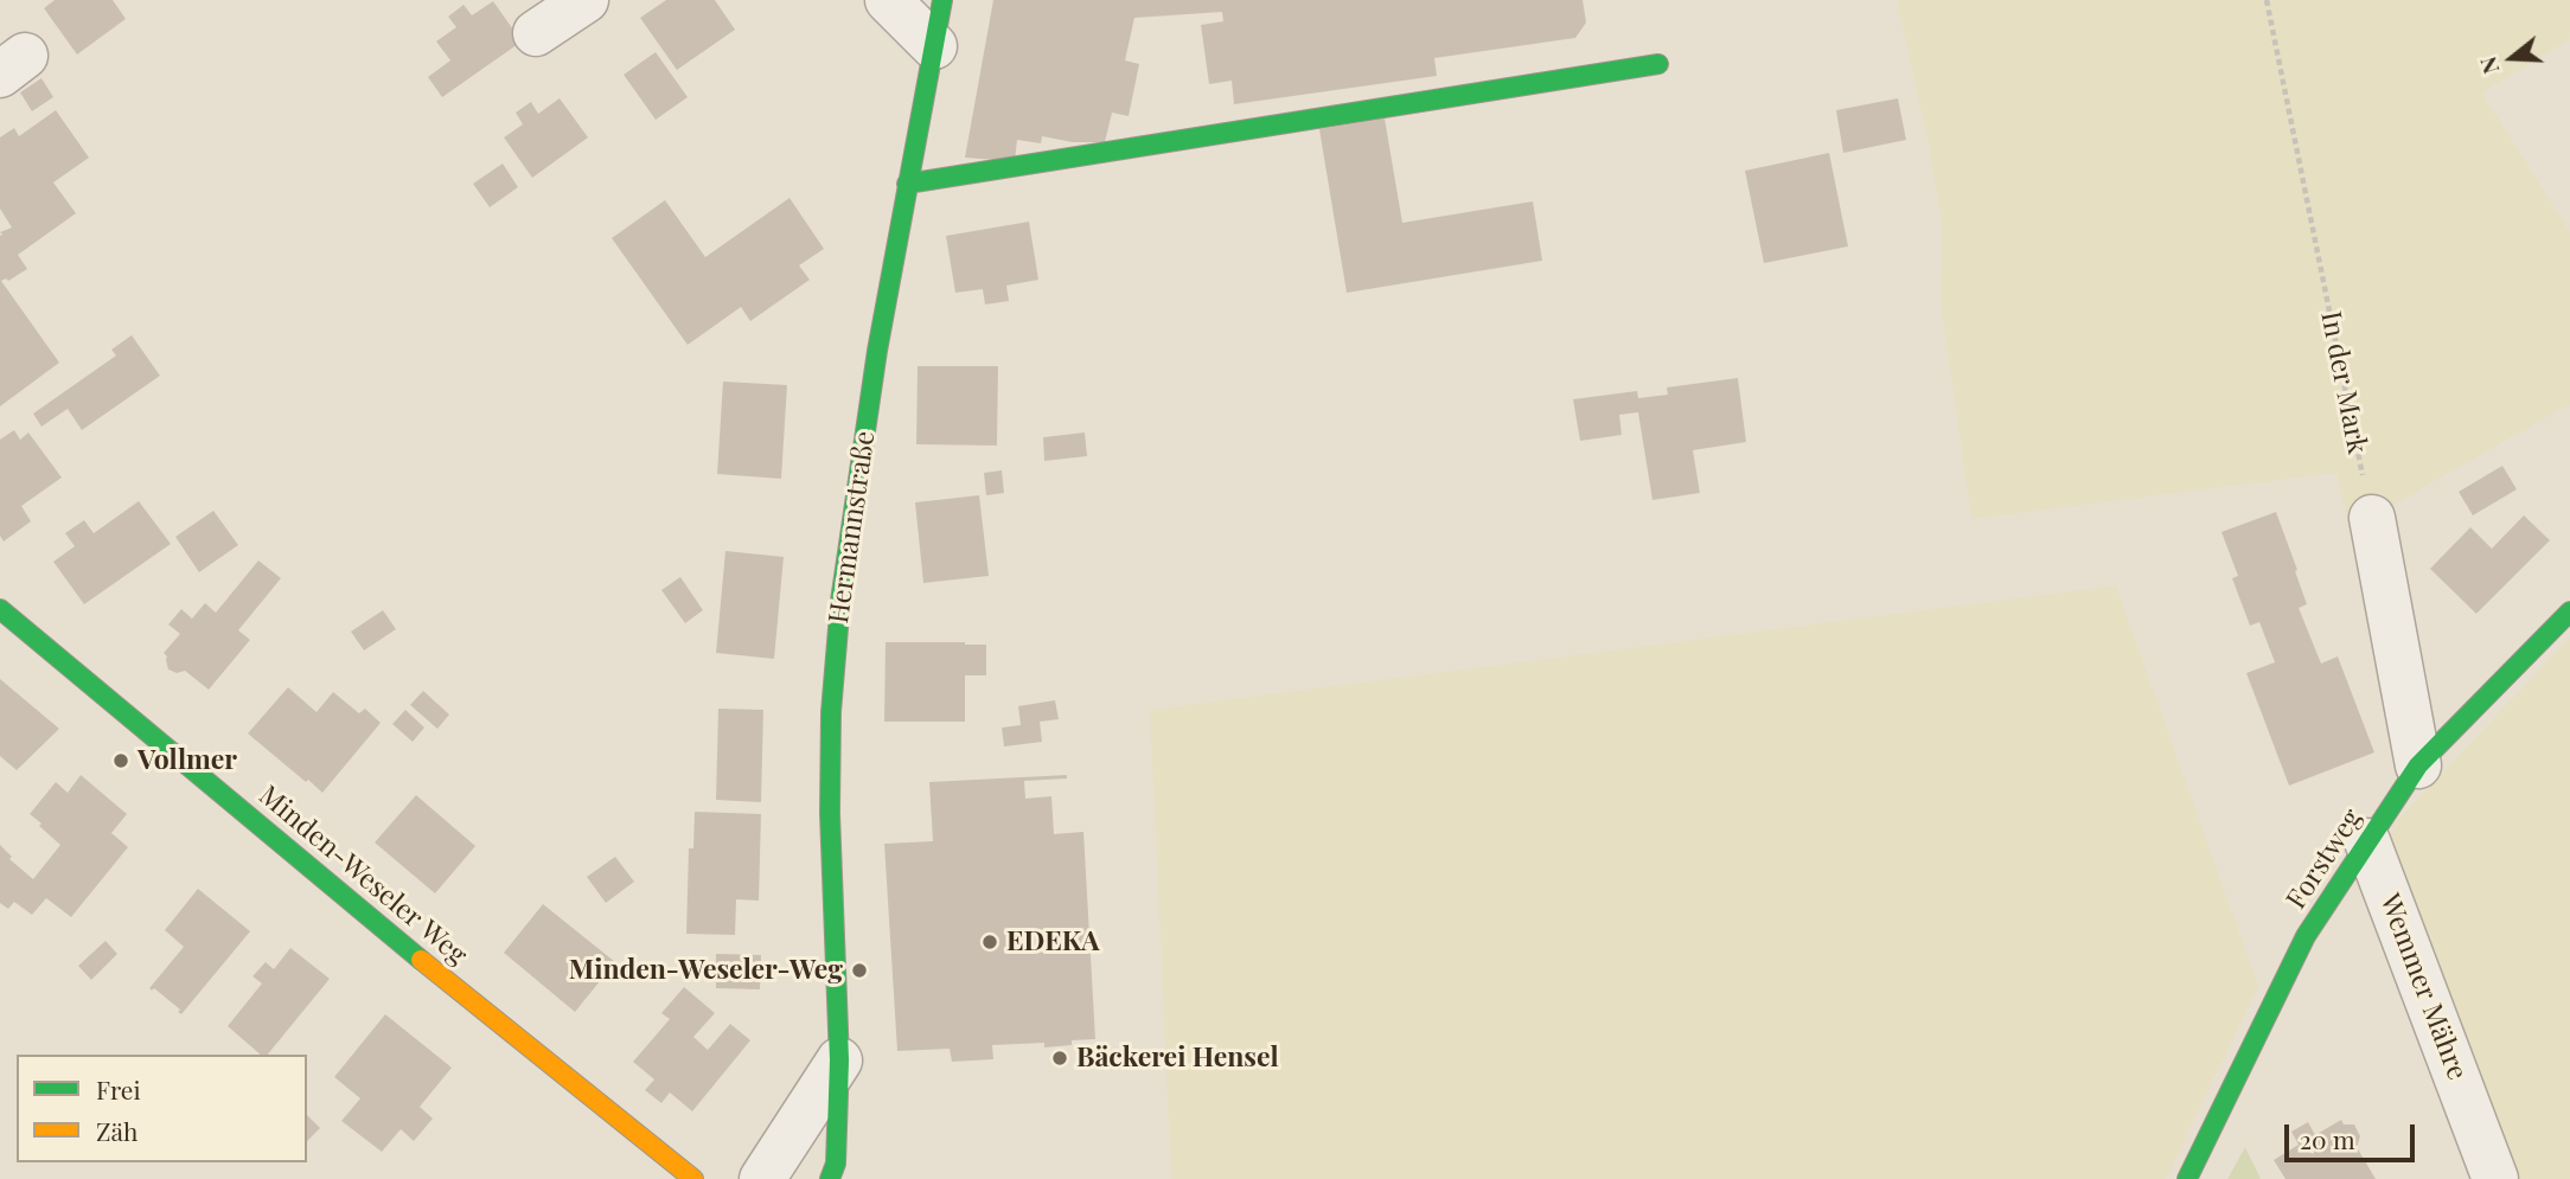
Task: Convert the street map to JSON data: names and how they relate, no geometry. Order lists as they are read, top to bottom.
{
  "streets": {
    "street": [
      "Hermannstraße",
      "Forstweg",
      "Minden-Weseler Weg",
      "Wemmer Mähre"
    ],
    "path": ["In der Mark"]
  },
  "crossings": [
    ["Forstweg", "Wemmer Mähre"]
  ],
  "places": [
    "Vollmer",
    "EDEKA",
    "Minden-Weseler-Weg",
    "Bäckerei Hensel"
  ],
  "legend": ["Frei", "Zäh"],
  "scale_bar": "20 m",
  "north": "left"
}
